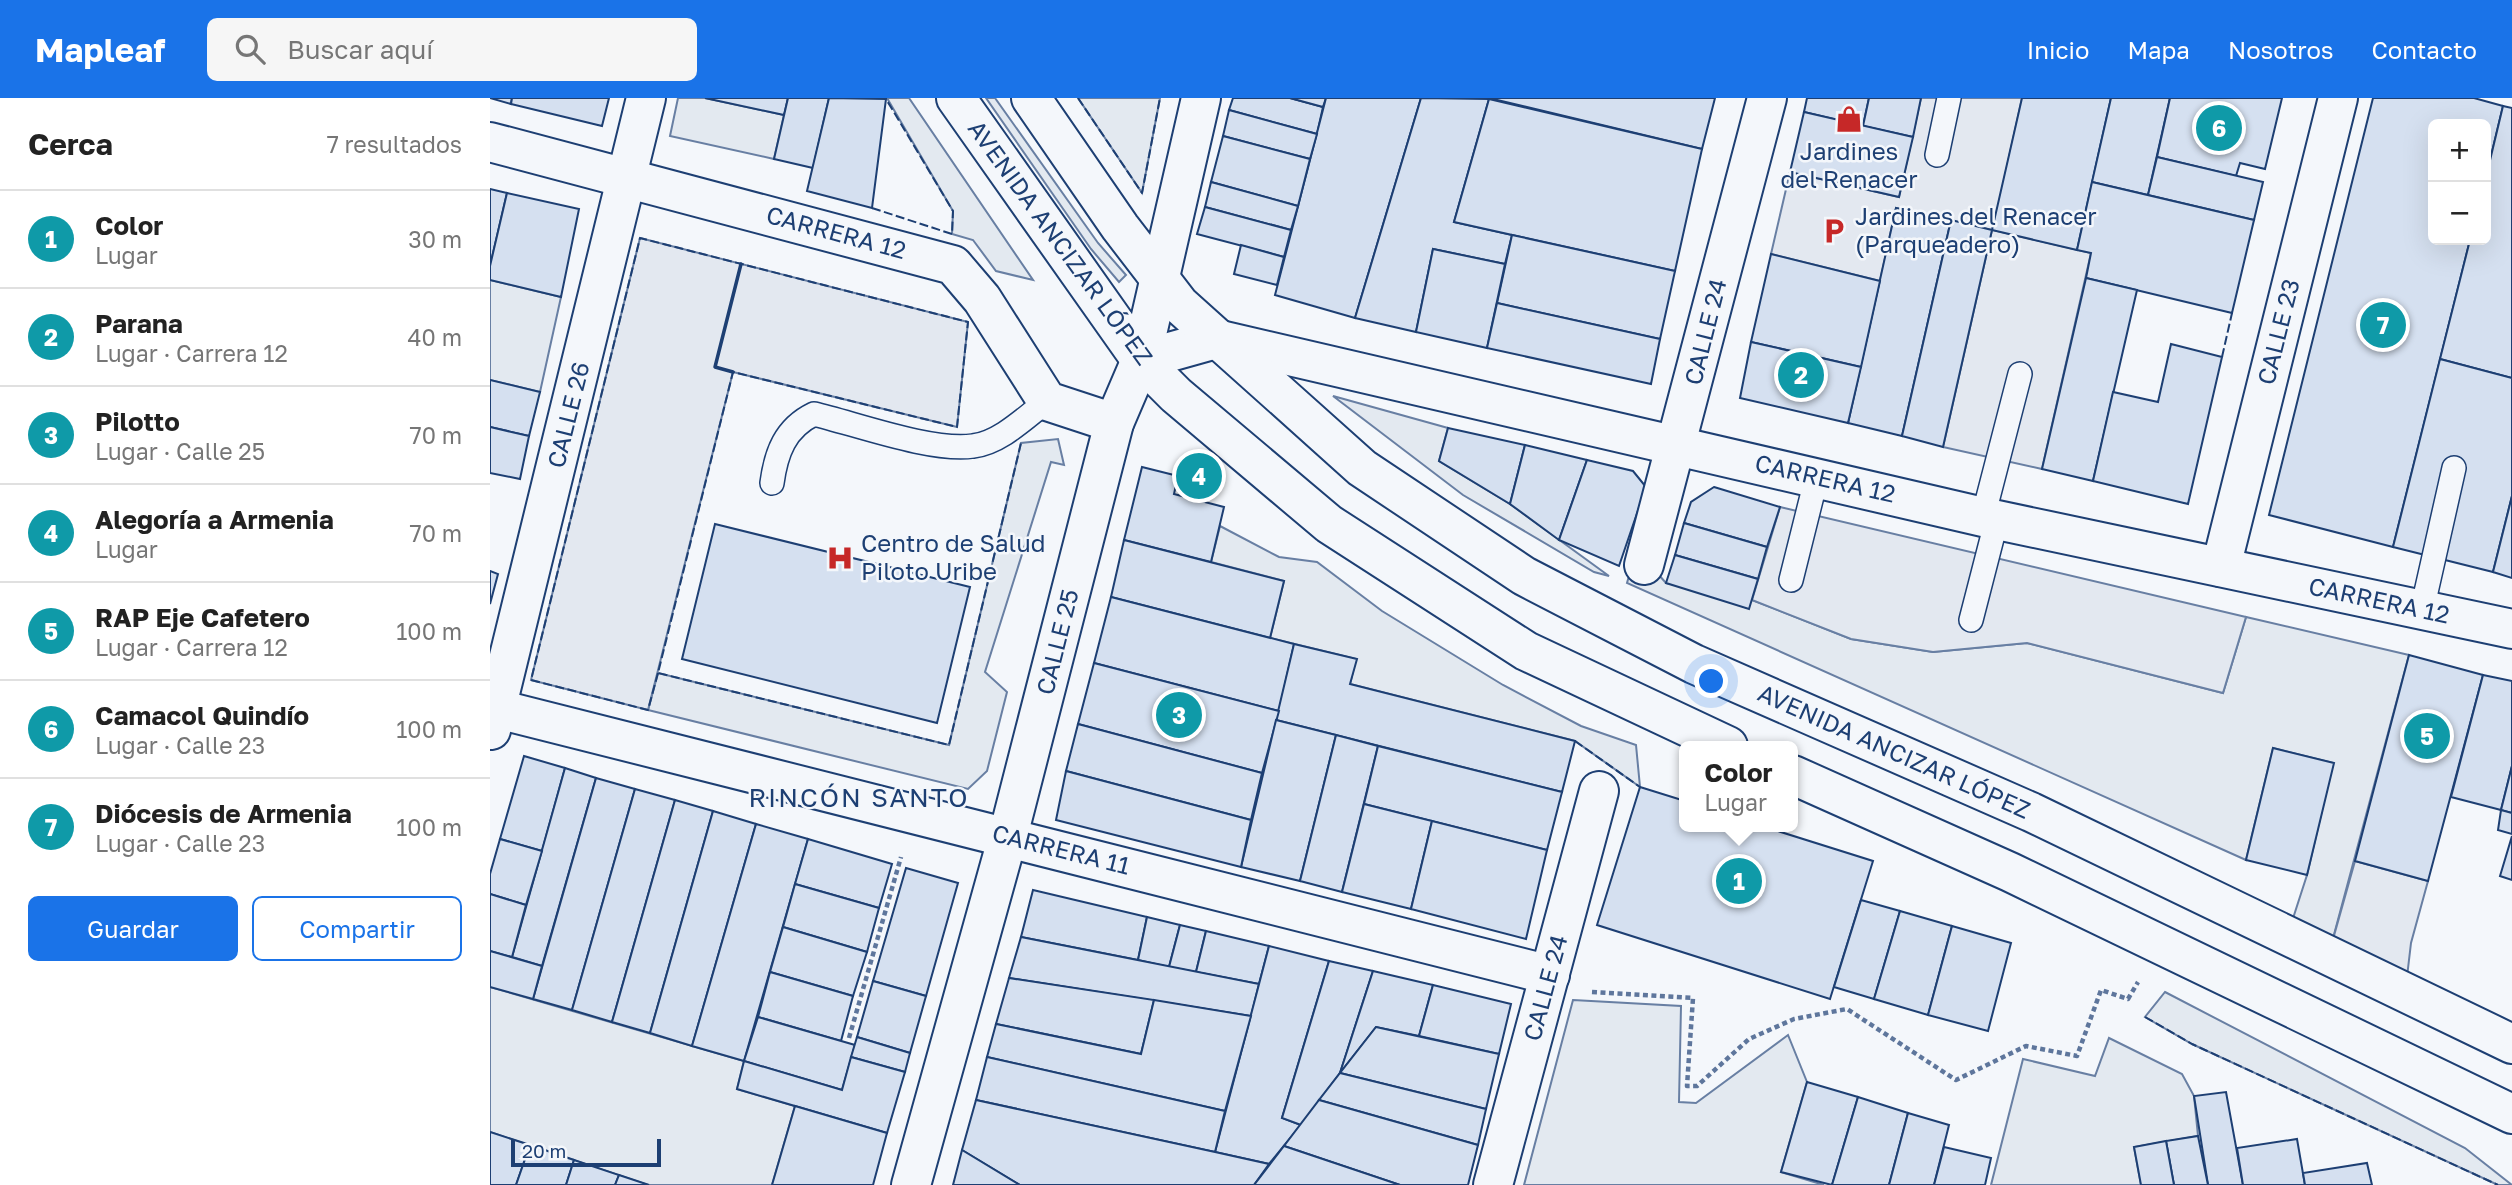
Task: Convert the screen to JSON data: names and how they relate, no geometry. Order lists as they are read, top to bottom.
{
  "streets": {
    "street": [
      "CARRERA 12",
      "AVENIDA ANCIZAR LÓPEZ",
      "CALLE 24",
      "CALLE 23",
      "CALLE 26",
      "CALLE 25",
      "CARRERA 11"
    ]
  },
  "crossings": [
    ["CARRERA 12", "AVENIDA ANCIZAR LÓPEZ"],
    ["CARRERA 12", "CALLE 24"],
    ["CARRERA 12", "CALLE 23"],
    ["CARRERA 12", "CALLE 26"],
    ["CARRERA 12", "CALLE 25"],
    ["AVENIDA ANCIZAR LÓPEZ", "CALLE 25"],
    ["CALLE 24", "CARRERA 11"],
    ["CALLE 26", "CARRERA 11"],
    ["CALLE 25", "CARRERA 11"]
  ],
  "districts": ["RINCÓN SANTO"],
  "places": {
    "shop": ["Jardines del Renacer"],
    "parking": ["Jardines del Renacer (Parqueadero)"],
    "hospital": ["Centro de Salud Piloto Uribe"]
  },
  "scale_bar": "20 m",
  "page": {
    "header": "Mapleaf",
    "search": "Buscar aquí",
    "nav": [
      "Inicio",
      "Mapa",
      "Nosotros",
      "Contacto"
    ],
    "heading": ["Cerca", "7 resultados"],
    "pins": [
      "6",
      "7",
      "2",
      "4",
      "3",
      "5",
      "1"
    ],
    "map_buttons": ["+", "−"],
    "list": [
      {
        "mark": "1",
        "name": "Color",
        "note": "Lugar",
        "value": "30 m"
      },
      {
        "mark": "2",
        "name": "Parana",
        "note": "Lugar · Carrera 12",
        "value": "40 m"
      },
      {
        "mark": "3",
        "name": "Pilotto",
        "note": "Lugar · Calle 25",
        "value": "70 m"
      },
      {
        "mark": "4",
        "name": "Alegoría a Armenia",
        "note": "Lugar",
        "value": "70 m"
      },
      {
        "mark": "5",
        "name": "RAP Eje Cafetero",
        "note": "Lugar · Carrera 12",
        "value": "100 m"
      },
      {
        "mark": "6",
        "name": "Camacol Quindío",
        "note": "Lugar · Calle 23",
        "value": "100 m"
      },
      {
        "mark": "7",
        "name": "Diócesis de Armenia",
        "note": "Lugar · Calle 23",
        "value": "100 m"
      }
    ],
    "popup": ["Color", "Lugar"],
    "buttons": ["Guardar", "Compartir"],
    "scale": "20 m"
  }
}
